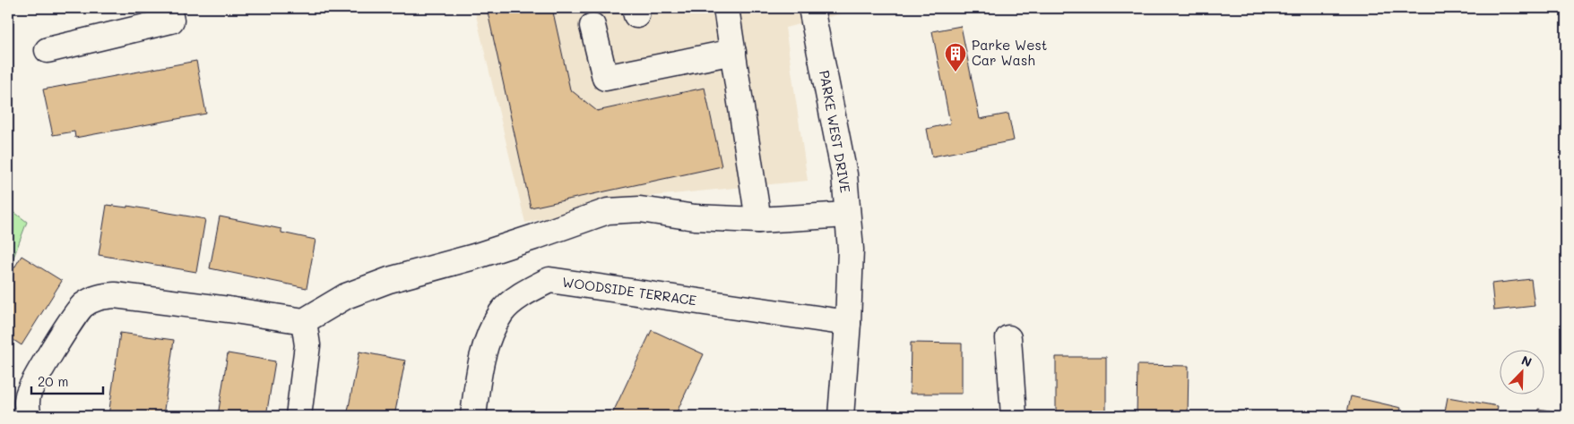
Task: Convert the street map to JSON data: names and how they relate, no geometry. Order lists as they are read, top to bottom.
{
  "streets": {
    "street": ["PARKE WEST DRIVE", "WOODSIDE TERRACE"]
  },
  "crossings": [
    ["PARKE WEST DRIVE", "WOODSIDE TERRACE"]
  ],
  "places": {
    "building": ["Parke West Car Wash"]
  },
  "scale_bar": "20 m",
  "north": "top right"
}
